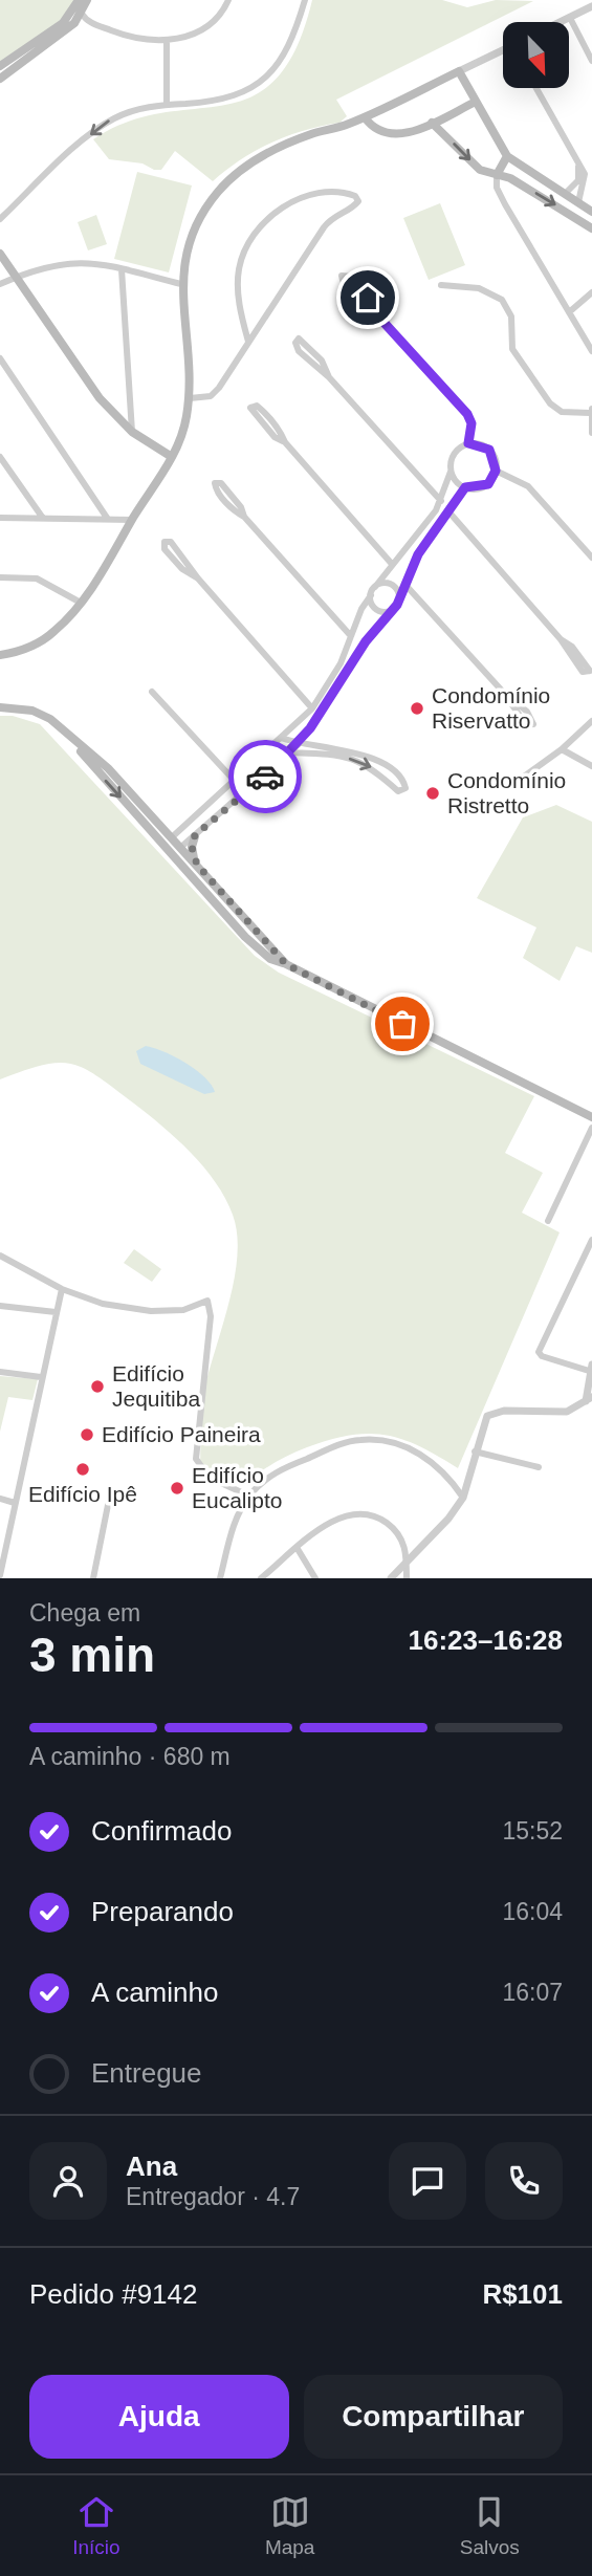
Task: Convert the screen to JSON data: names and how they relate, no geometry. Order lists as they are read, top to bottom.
{
  "places": [
    "Condomínio Riservatto",
    "Condomínio Ristretto",
    "Edifício Jequitiba",
    "Edifício Paineira",
    "Edifício Ipê",
    "Edifício Eucalipto"
  ],
  "north": "bottom right",
  "page": {
    "heading": ["3 min", "Chega em", "16:23–16:28"],
    "panel": [
      "Ana",
      "Entregador · 4.7",
      "Pedido #9142",
      "R$101"
    ],
    "bar": "A caminho · 680 m",
    "list": [
      ["Confirmado", "15:52"],
      ["Preparando", "16:04"],
      ["A caminho", "16:07"],
      "Entregue"
    ],
    "buttons": ["Ajuda", "Compartilhar"],
    "tabs": ["Início", "Mapa", "Salvos"]
  }
}
